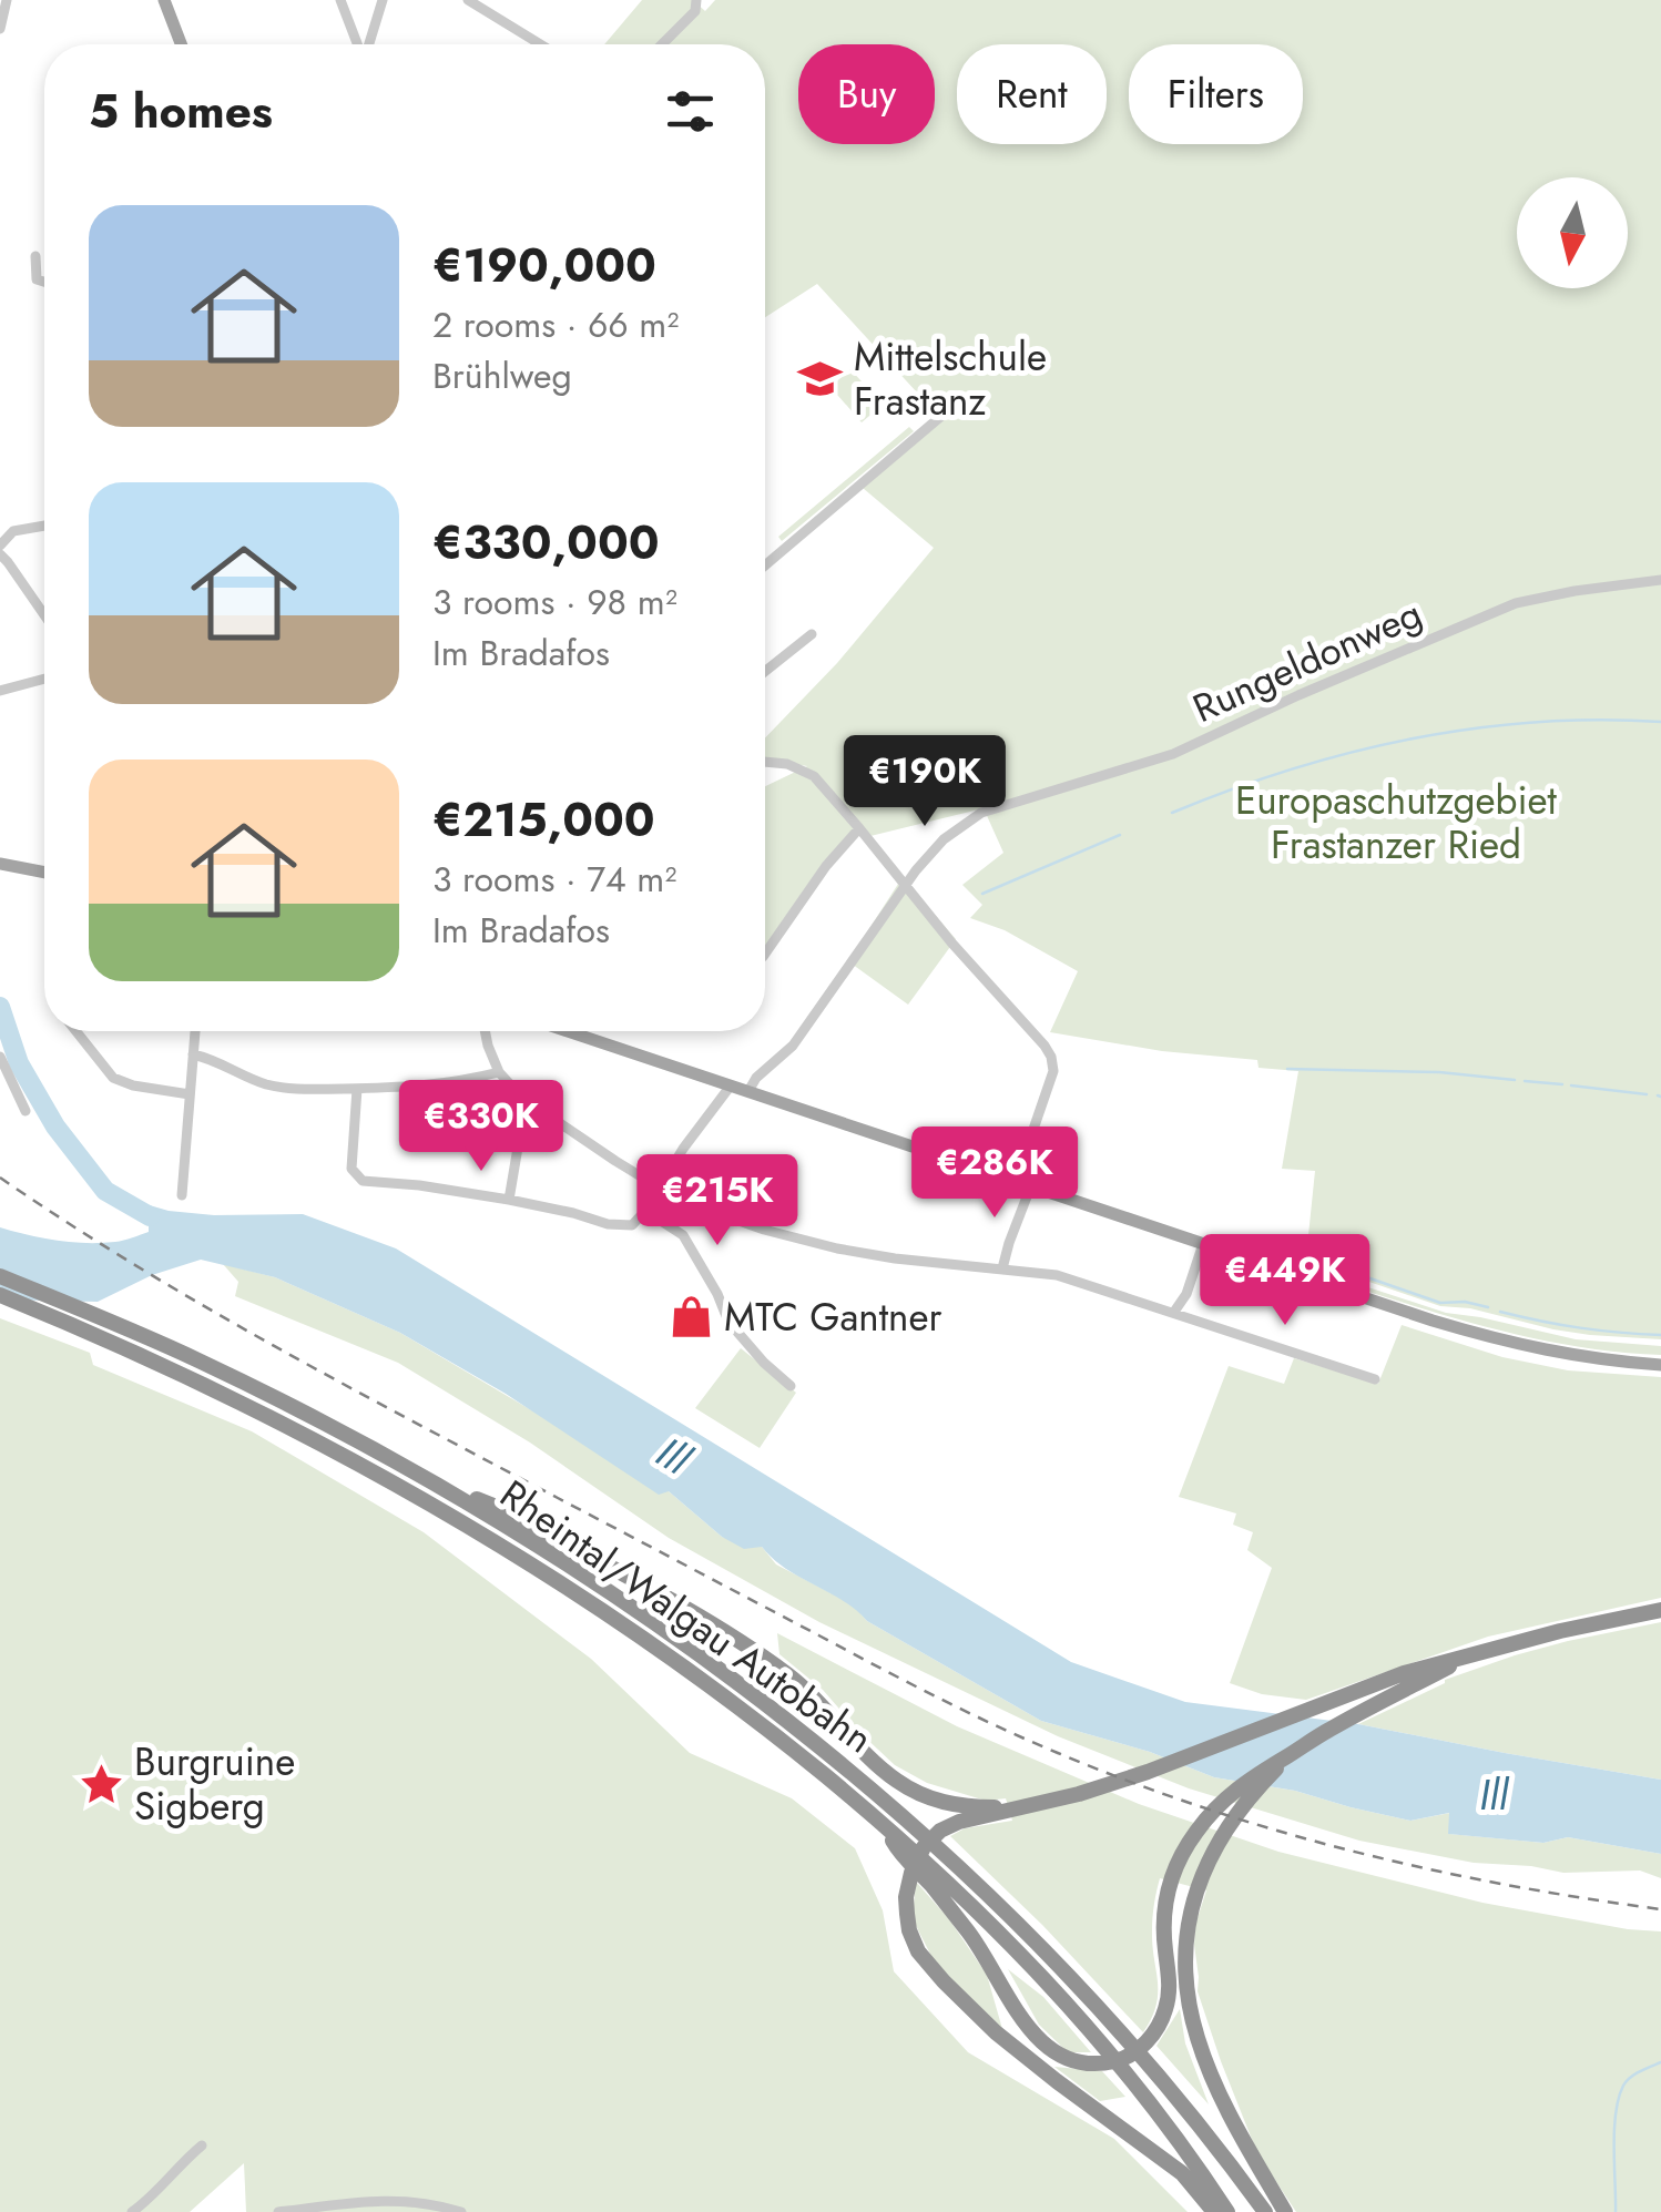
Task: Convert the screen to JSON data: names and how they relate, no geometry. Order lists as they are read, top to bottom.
{
  "streets": {
    "highway": ["Rheintal/Walgau Autobahn"],
    "street": ["Rungeldonweg"]
  },
  "water": ["Ill"],
  "parks": ["Europaschutzgebiet Frastanzer Ried"],
  "places": {
    "school or university": ["Mittelschule Frastanz"],
    "shop": ["MTC Gantner"],
    "place": ["Burgruine Sigberg"]
  },
  "north": "bottom",
  "page": {
    "chip": ["Buy", "Rent", "Filters"],
    "heading": "5 homes",
    "list": [
      {
        "name": "€190,000",
        "note": "2 rooms · 66 m² · Brühlweg"
      },
      {
        "name": "€330,000",
        "note": "3 rooms · 98 m² · Im Bradafos"
      },
      {
        "name": "€215,000",
        "note": "3 rooms · 74 m² · Im Bradafos"
      }
    ],
    "price": [
      "€190K",
      "€330K",
      "€286K",
      "€215K",
      "€449K"
    ]
  }
}
